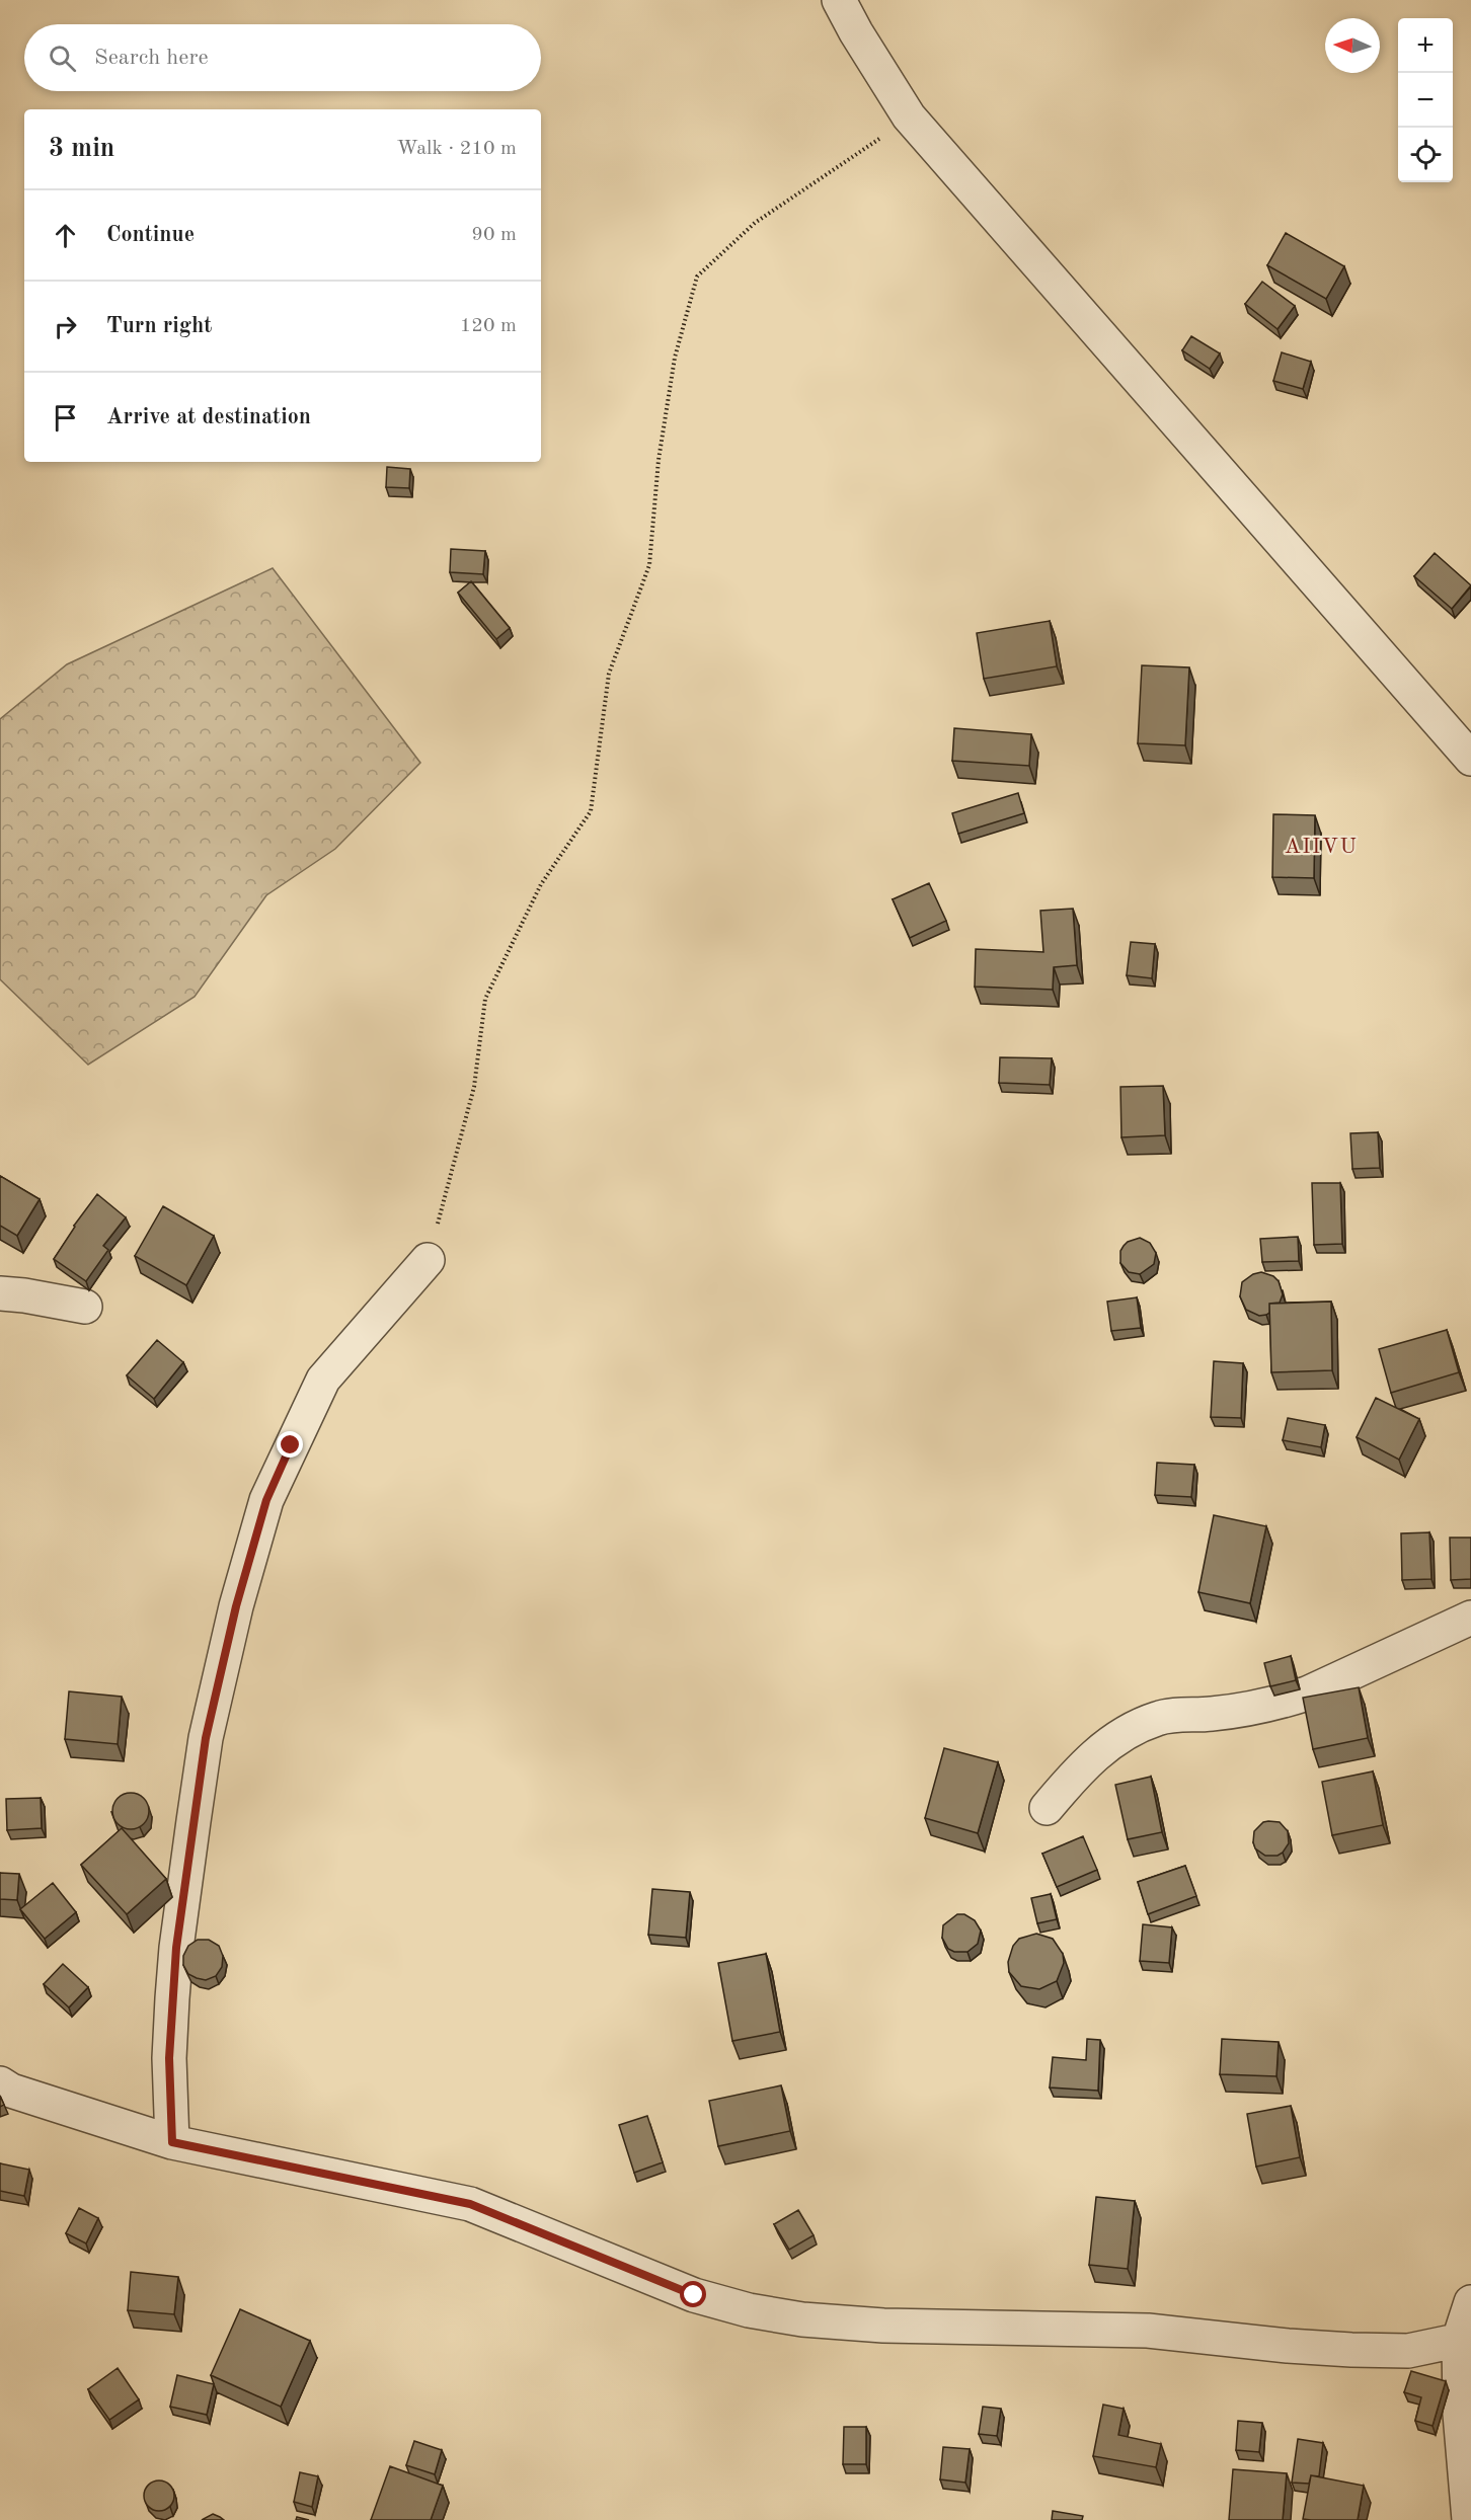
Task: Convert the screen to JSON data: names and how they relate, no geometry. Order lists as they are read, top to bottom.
{
  "districts": ["AIIVU"],
  "north": "left",
  "page": {
    "map_buttons": ["+", "−"],
    "search": "Search here",
    "heading": ["3 min", "Walk · 210 m"],
    "list": [
      ["Continue", "90 m"],
      ["Turn right", "120 m"],
      "Arrive at destination"
    ]
  }
}
